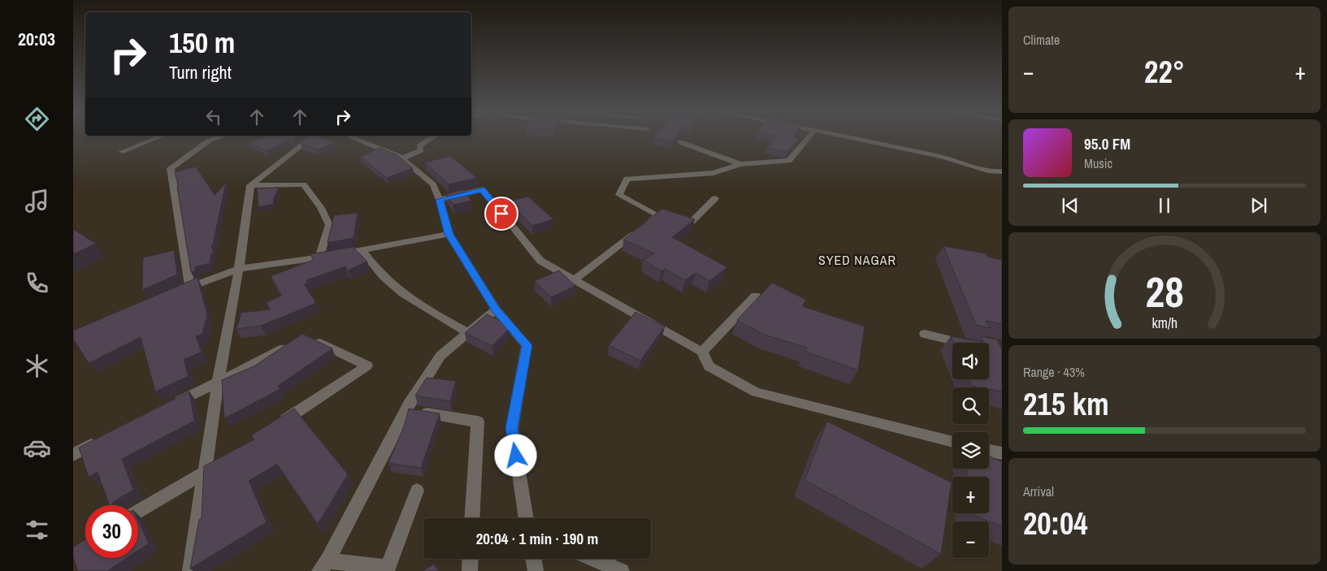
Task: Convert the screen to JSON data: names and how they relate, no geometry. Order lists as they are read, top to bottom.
{
  "districts": ["SYED NAGAR"],
  "page": {
    "tabs": "20:03",
    "tile": [
      "Climate",
      ["Range · 43%", "215 km"],
      ["Arrival", "20:04"]
    ],
    "turn": ["150 m", "Turn right"],
    "heat": ["−", "22°", "+"],
    "song": ["95.0 FM", "Music"],
    "map_buttons": ["+", "−"],
    "limit": "30",
    "trip": "20:04 · 1 min · 190 m",
    "gauge": ["28", "km/h"]
  }
}
